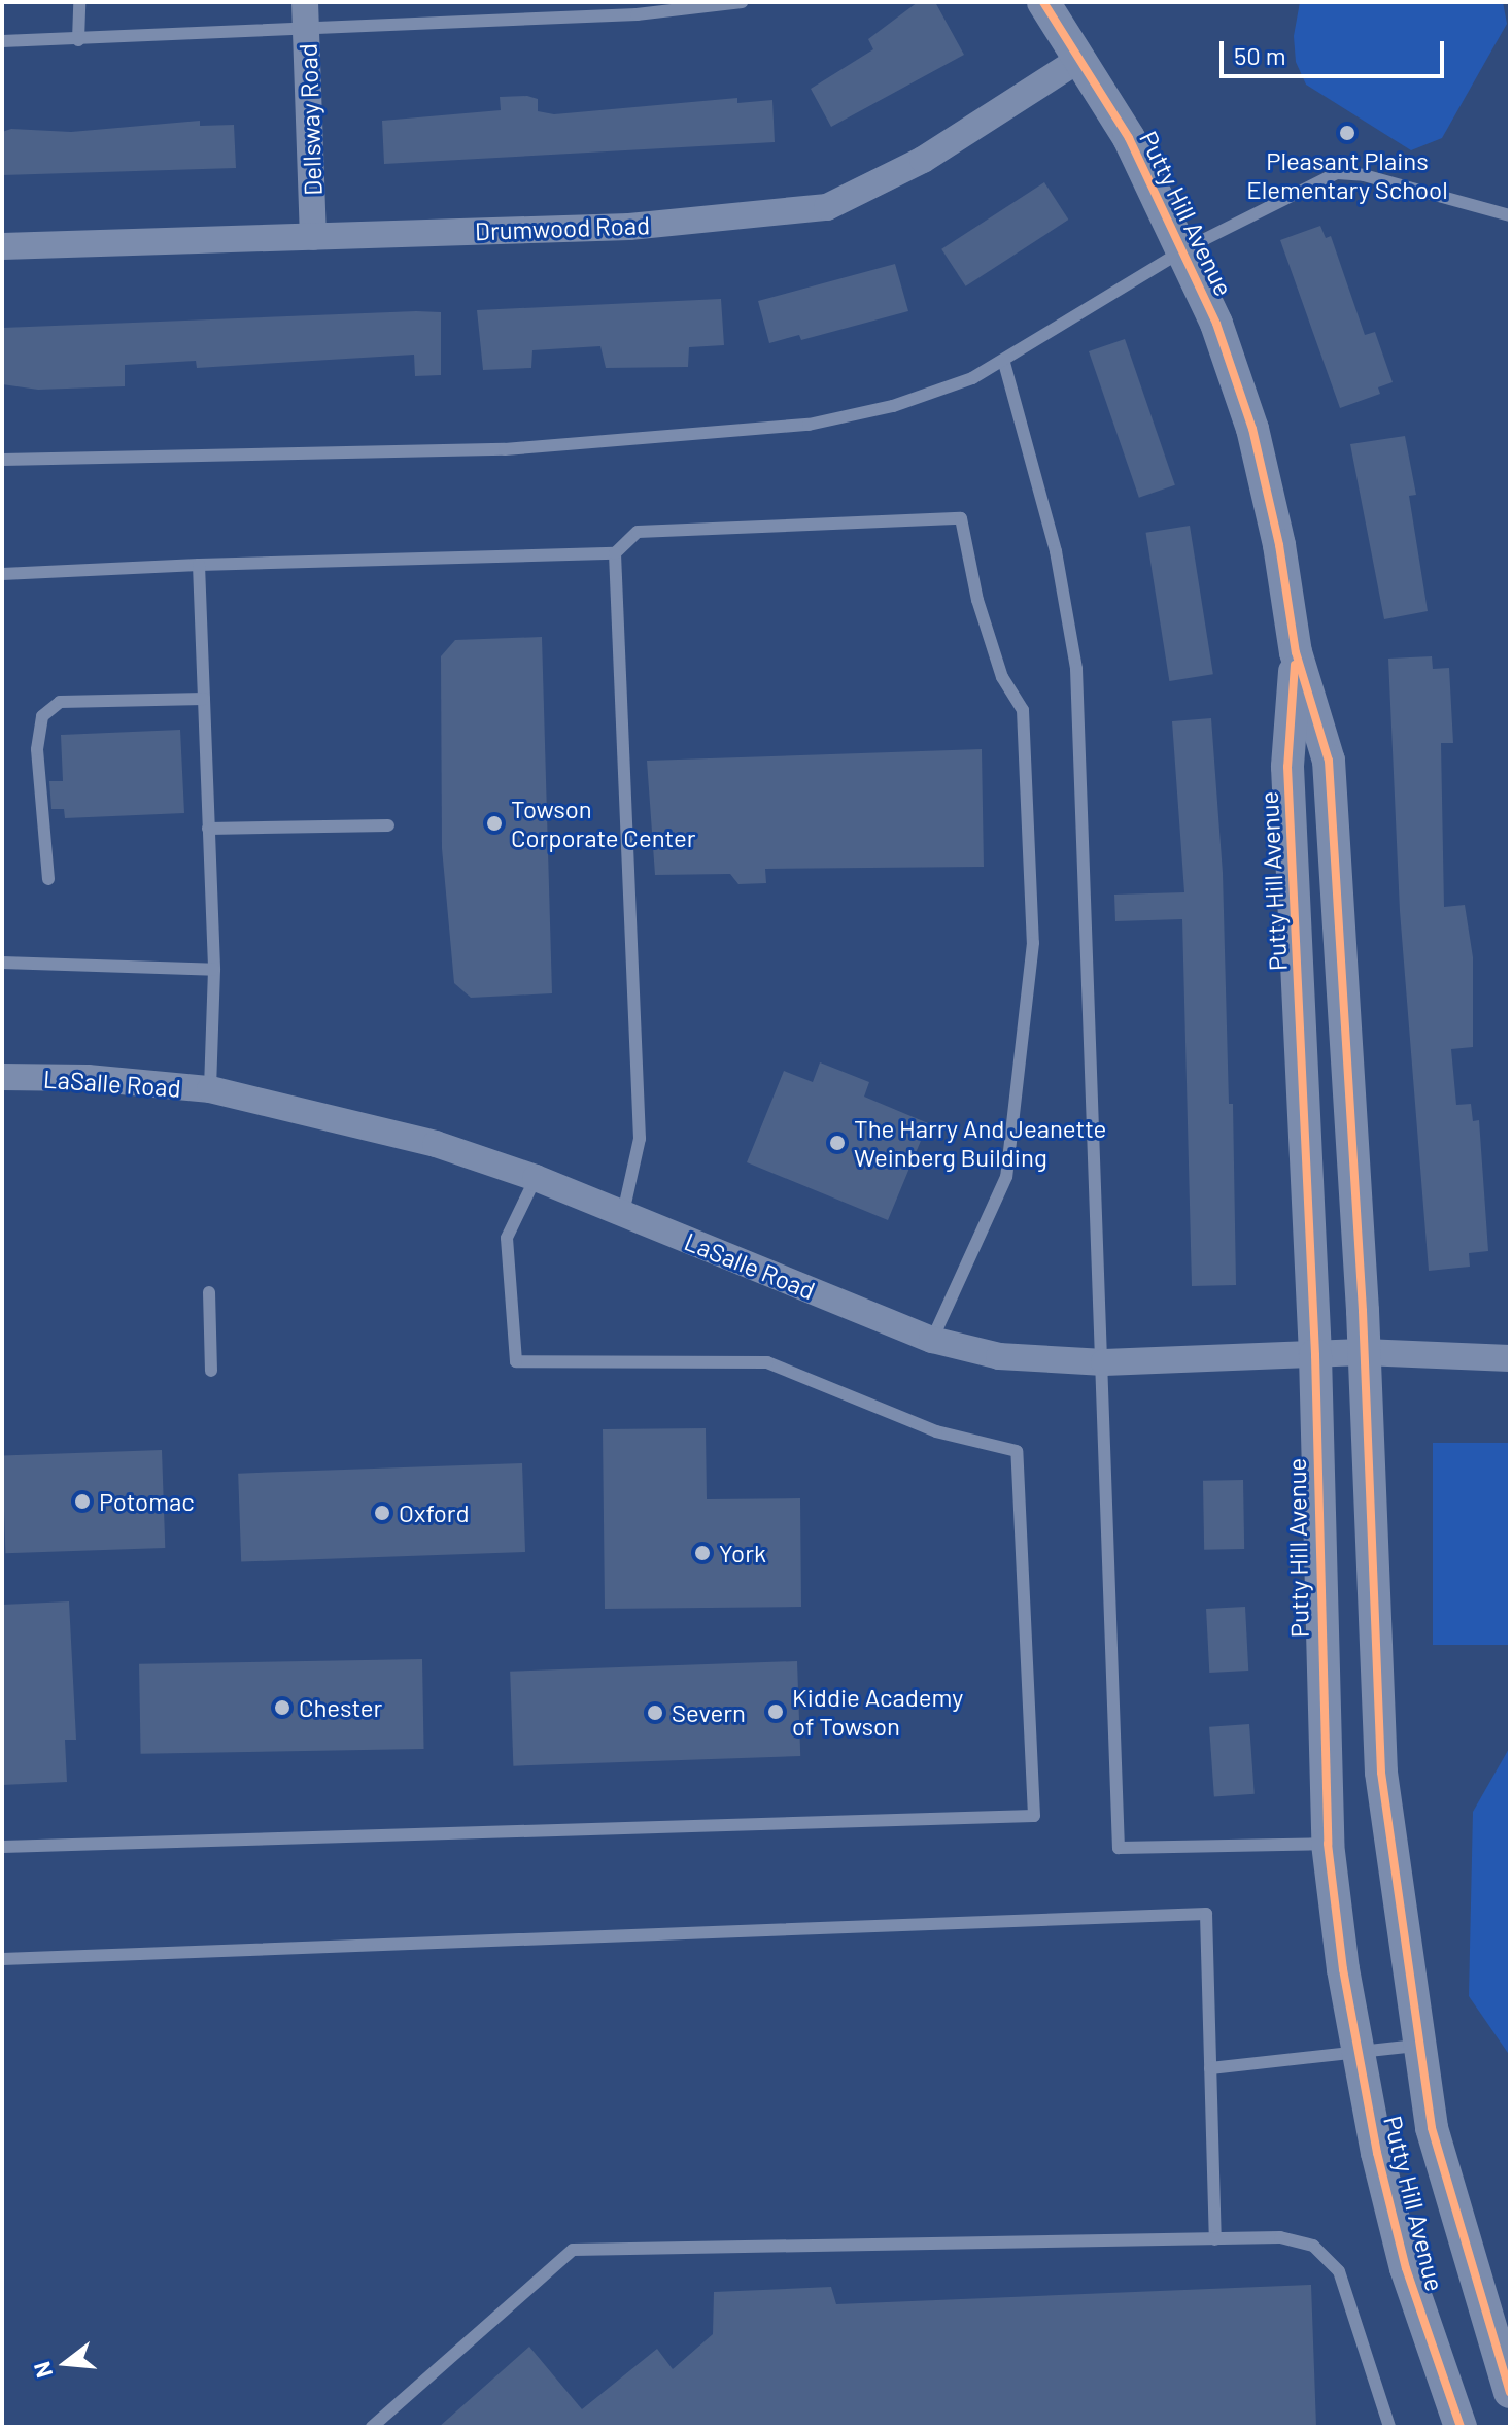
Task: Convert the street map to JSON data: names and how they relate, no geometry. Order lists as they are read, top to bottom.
{
  "streets": {
    "street": [
      "Dellsway Road",
      "Putty Hill Avenue",
      "Drumwood Road",
      "LaSalle Road"
    ]
  },
  "crossings": [
    ["Dellsway Road", "Drumwood Road"],
    ["Putty Hill Avenue", "Drumwood Road"],
    ["Putty Hill Avenue", "LaSalle Road"]
  ],
  "places": [
    "Pleasant Plains Elementary School",
    "Towson Corporate Center",
    "The Harry And Jeanette Weinberg Building",
    "Potomac",
    "Oxford",
    "York",
    "Chester",
    "Kiddie Academy of Towson",
    "Severn"
  ],
  "scale_bar": "50 m",
  "north": "left"
}
